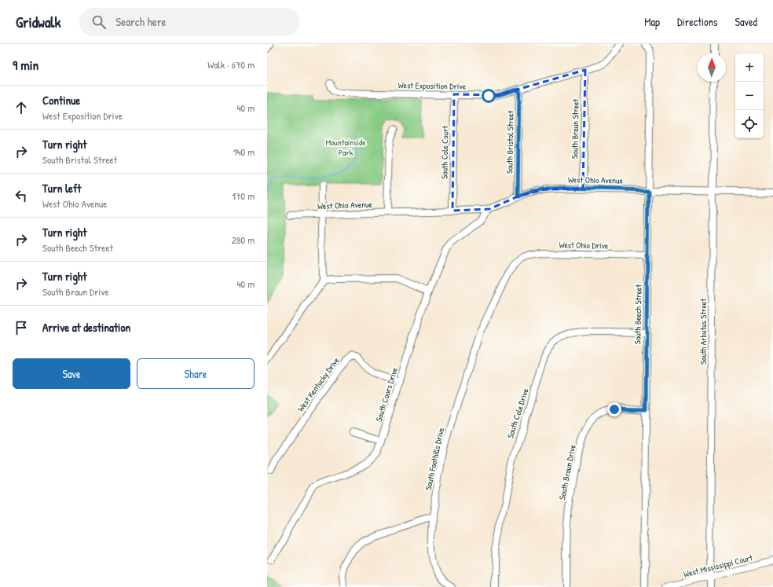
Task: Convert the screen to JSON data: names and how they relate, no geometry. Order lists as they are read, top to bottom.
{
  "streets": {
    "street": [
      "West Exposition Drive",
      "South Braun Street",
      "South Bristol Street",
      "South Cole Court",
      "West Ohio Avenue",
      "West Ohio Drive",
      "South Beech Street",
      "South Arbutus Street",
      "West Kentucky Drive",
      "South Coors Drive",
      "South Cole Drive",
      "South Foothills Drive",
      "South Braun Drive",
      "West Mississippi Court"
    ]
  },
  "crossings": [
    ["West Exposition Drive", "South Braun Street"],
    ["West Exposition Drive", "South Bristol Street"],
    ["West Exposition Drive", "South Cole Court"],
    ["South Braun Street", "West Ohio Avenue"],
    ["South Bristol Street", "West Ohio Avenue"],
    ["South Cole Court", "West Ohio Avenue"],
    ["West Ohio Avenue", "South Beech Street"],
    ["West Ohio Avenue", "South Arbutus Street"],
    ["West Ohio Avenue", "South Coors Drive"],
    ["West Ohio Drive", "South Beech Street"],
    ["West Ohio Drive", "South Foothills Drive"],
    ["South Beech Street", "South Cole Drive"],
    ["South Beech Street", "South Braun Drive"],
    ["South Arbutus Street", "West Mississippi Court"],
    ["West Kentucky Drive", "South Coors Drive"]
  ],
  "parks": ["Mountainside Park"],
  "north": "top",
  "page": {
    "header": "Gridwalk",
    "search": "Search here",
    "nav": ["Map", "Directions", "Saved"],
    "heading": ["9 min", "Walk · 670 m"],
    "map_buttons": ["+", "−"],
    "list": [
      ["Continue", "West Exposition Drive", "40 m"],
      ["Turn right", "South Bristol Street", "140 m"],
      ["Turn left", "West Ohio Avenue", "170 m"],
      ["Turn right", "South Beech Street", "280 m"],
      ["Turn right", "South Braun Drive", "40 m"],
      "Arrive at destination"
    ],
    "buttons": ["Save", "Share"]
  }
}
